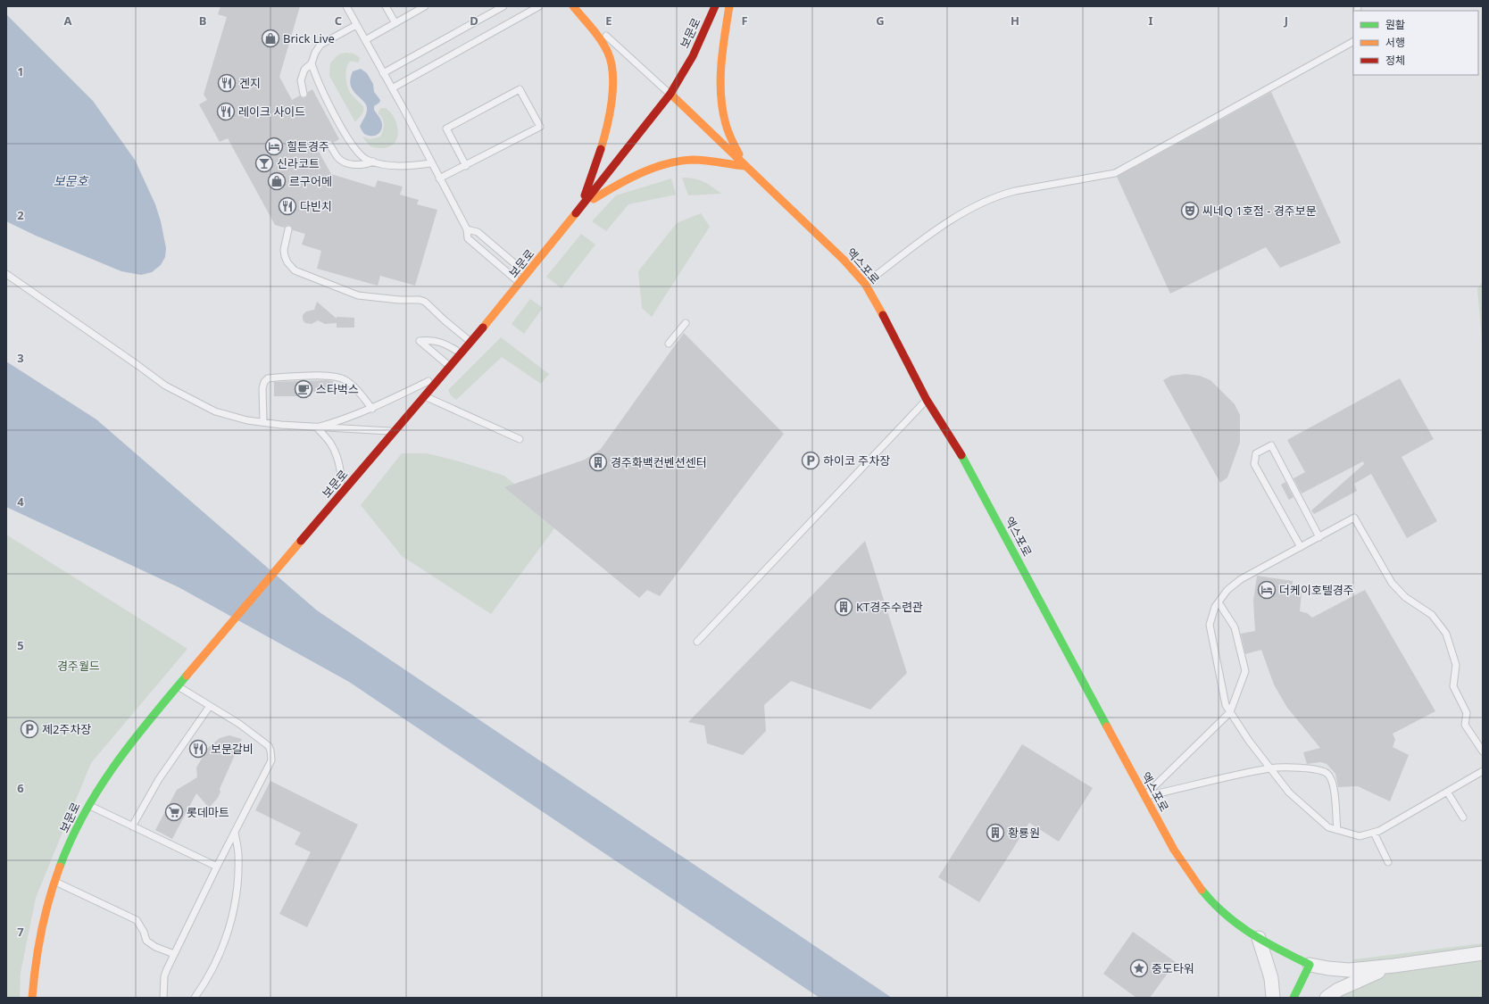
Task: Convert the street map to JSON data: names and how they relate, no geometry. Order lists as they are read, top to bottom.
{
  "streets": {
    "main road": ["보문로", "엑스포로"]
  },
  "crossings": [
    ["보문로", "엑스포로"]
  ],
  "water": ["보문호"],
  "parks": ["경주월드"],
  "places": {
    "shop": ["Brick Live", "르구어메"],
    "restaurant": [
      "겐지",
      "레이크 사이드",
      "다빈치",
      "보문갈비"
    ],
    "hotel": ["힐튼경주", "더케이호텔경주"],
    "bar": ["신라코트"],
    "theatre": ["씨네Q 1호점 - 경주보문"],
    "cafe": ["스타벅스"],
    "parking": ["하이코 주차장", "제2주차장"],
    "building": ["경주화백컨벤션센터", "KT경주수련관", "황룡원"],
    "supermarket": ["롯데마트"],
    "place": ["중도타워"]
  },
  "legend": ["원활", "서행", "정체"],
  "grid": {
    "columns": [
      "A",
      "B",
      "C",
      "D",
      "E",
      "F",
      "G",
      "H",
      "I",
      "J"
    ],
    "rows": [
      "1",
      "2",
      "3",
      "4",
      "5",
      "6",
      "7"
    ]
  }
}
